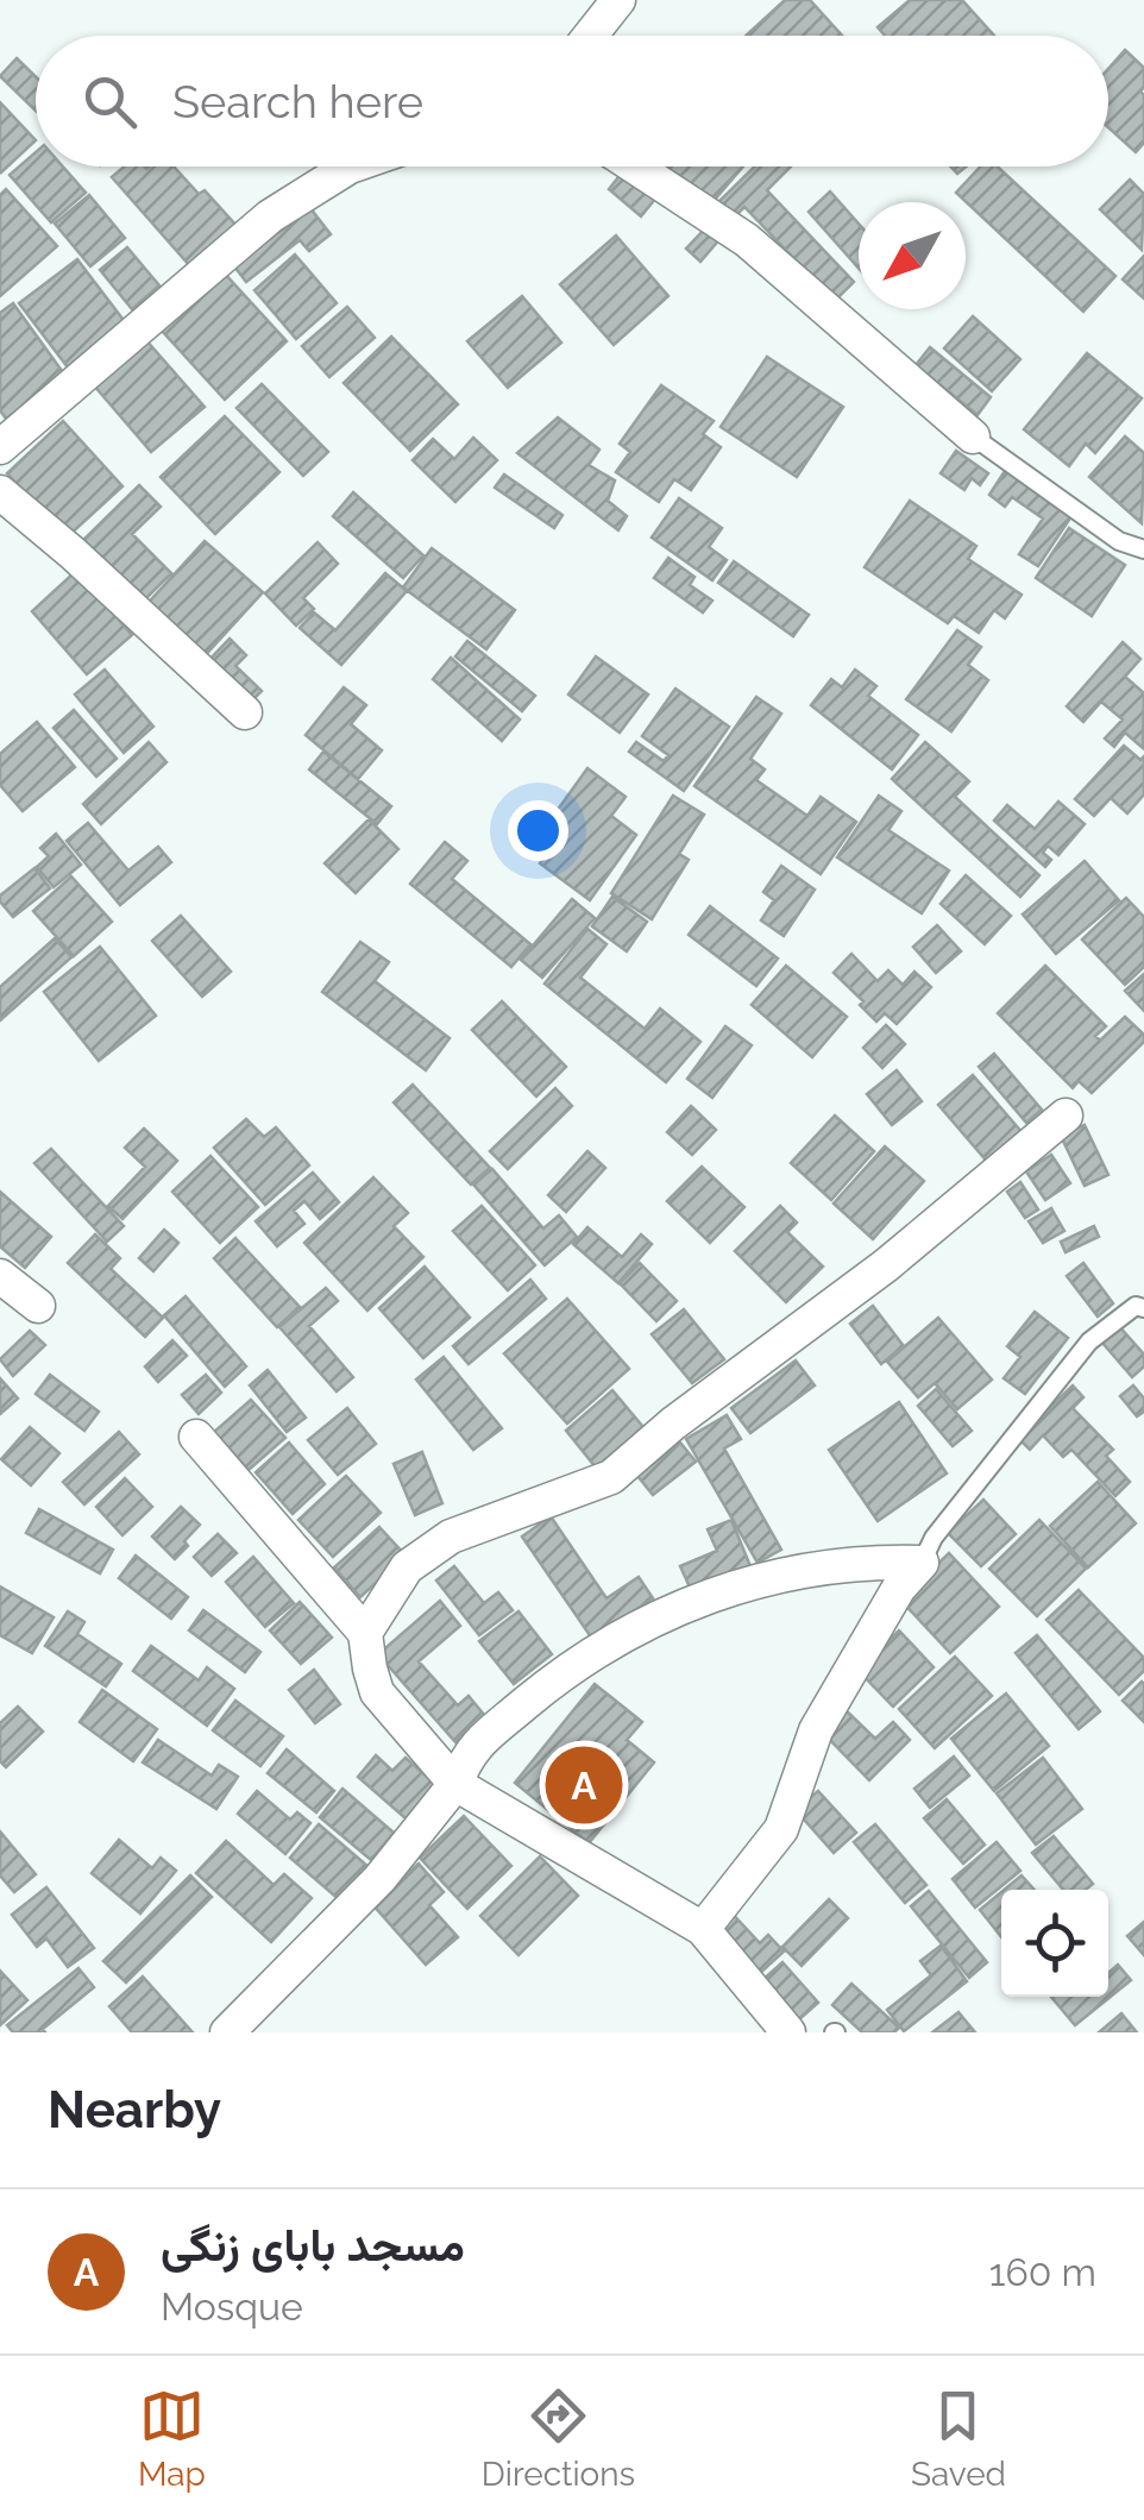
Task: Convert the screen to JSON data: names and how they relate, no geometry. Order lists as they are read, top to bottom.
{
  "north": "bottom left",
  "page": {
    "search": "Search here",
    "pins": "A",
    "heading": "Nearby",
    "list": [
      {
        "mark": "A",
        "name": "مسجد بابای زنگی",
        "note": "Mosque",
        "value": "160 m"
      }
    ],
    "nav": ["Map", "Directions", "Saved"]
  }
}
